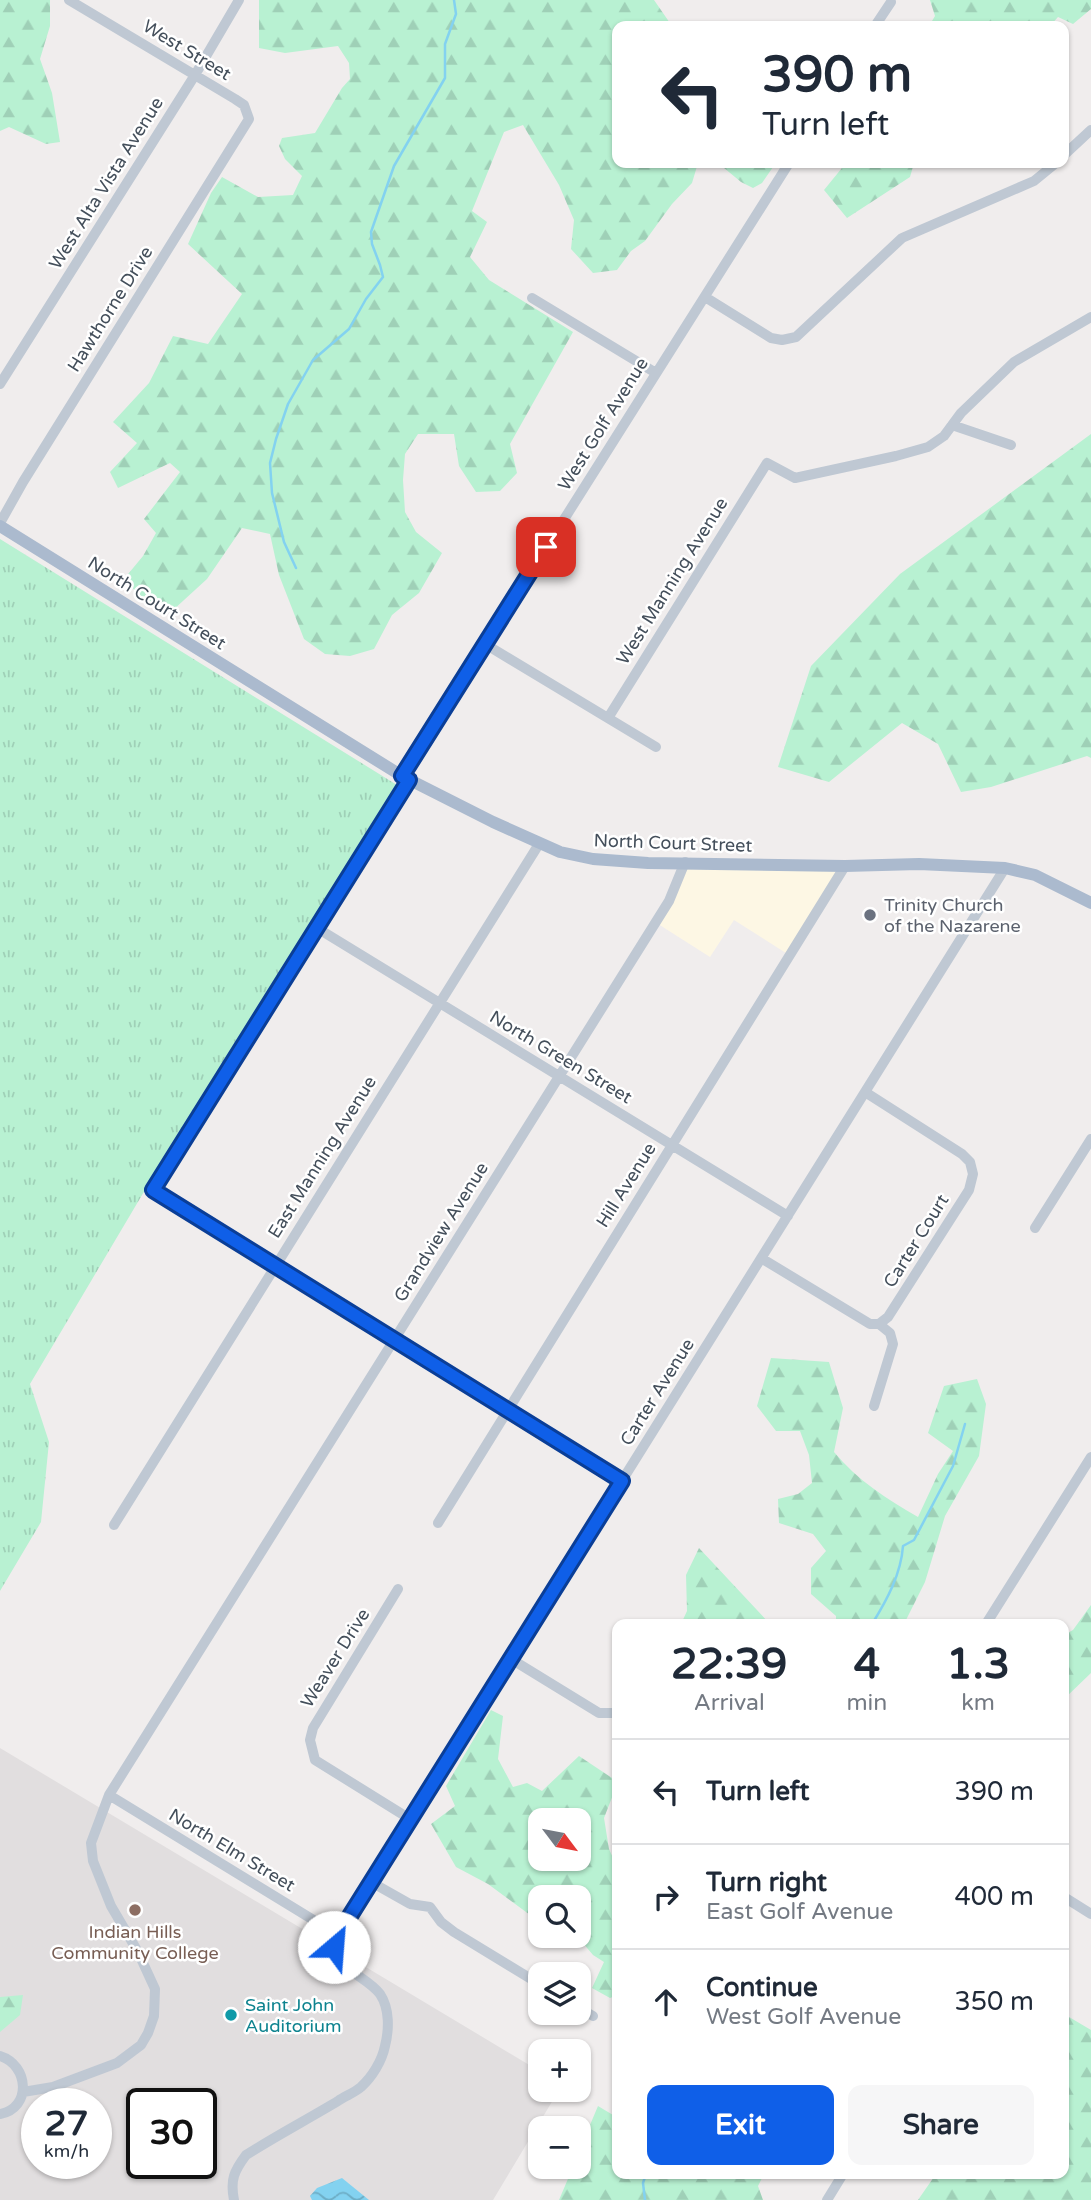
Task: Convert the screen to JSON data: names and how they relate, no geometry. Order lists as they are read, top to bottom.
{
  "streets": {
    "main road": ["North Court Street"],
    "street": [
      "West Street",
      "West Alta Vista Avenue",
      "Hawthorne Drive",
      "West Golf Avenue",
      "West Manning Avenue",
      "North Green Street",
      "East Manning Avenue",
      "Hill Avenue",
      "Grandview Avenue",
      "Carter Court",
      "Carter Avenue",
      "Weaver Drive",
      "North Elm Street"
    ]
  },
  "crossings": [
    ["West Street", "West Alta Vista Avenue"],
    ["West Street", "Hawthorne Drive"],
    ["Hawthorne Drive", "North Court Street"],
    ["West Golf Avenue", "North Court Street"],
    ["West Golf Avenue", "North Green Street"],
    ["West Golf Avenue", "East Manning Avenue"],
    ["North Court Street", "East Manning Avenue"],
    ["North Court Street", "Hill Avenue"],
    ["North Court Street", "Grandview Avenue"],
    ["North Court Street", "Carter Avenue"],
    ["North Green Street", "East Manning Avenue"],
    ["North Green Street", "Hill Avenue"],
    ["North Green Street", "Grandview Avenue"],
    ["North Green Street", "Carter Avenue"],
    ["Grandview Avenue", "North Elm Street"],
    ["Carter Court", "Carter Avenue"],
    ["Carter Avenue", "Weaver Drive"],
    ["Carter Avenue", "North Elm Street"]
  ],
  "places": ["Trinity Church of the Nazarene", "Indian Hills Community College", "Saint John Auditorium"],
  "north": "bottom right",
  "page": {
    "turn": ["390 m", "Turn left"],
    "eta": [
      "22:39",
      "Arrival",
      "4",
      "min",
      "1.3",
      "km"
    ],
    "list": [
      {
        "name": "Turn left",
        "value": "390 m"
      },
      {
        "name": "Turn right",
        "note": "East Golf Avenue",
        "value": "400 m"
      },
      {
        "name": "Continue",
        "note": "West Golf Avenue",
        "value": "350 m"
      }
    ],
    "map_buttons": ["+", "−"],
    "buttons": ["Exit", "Share"],
    "speed": "27 km/h",
    "limit": "30"
  }
}
